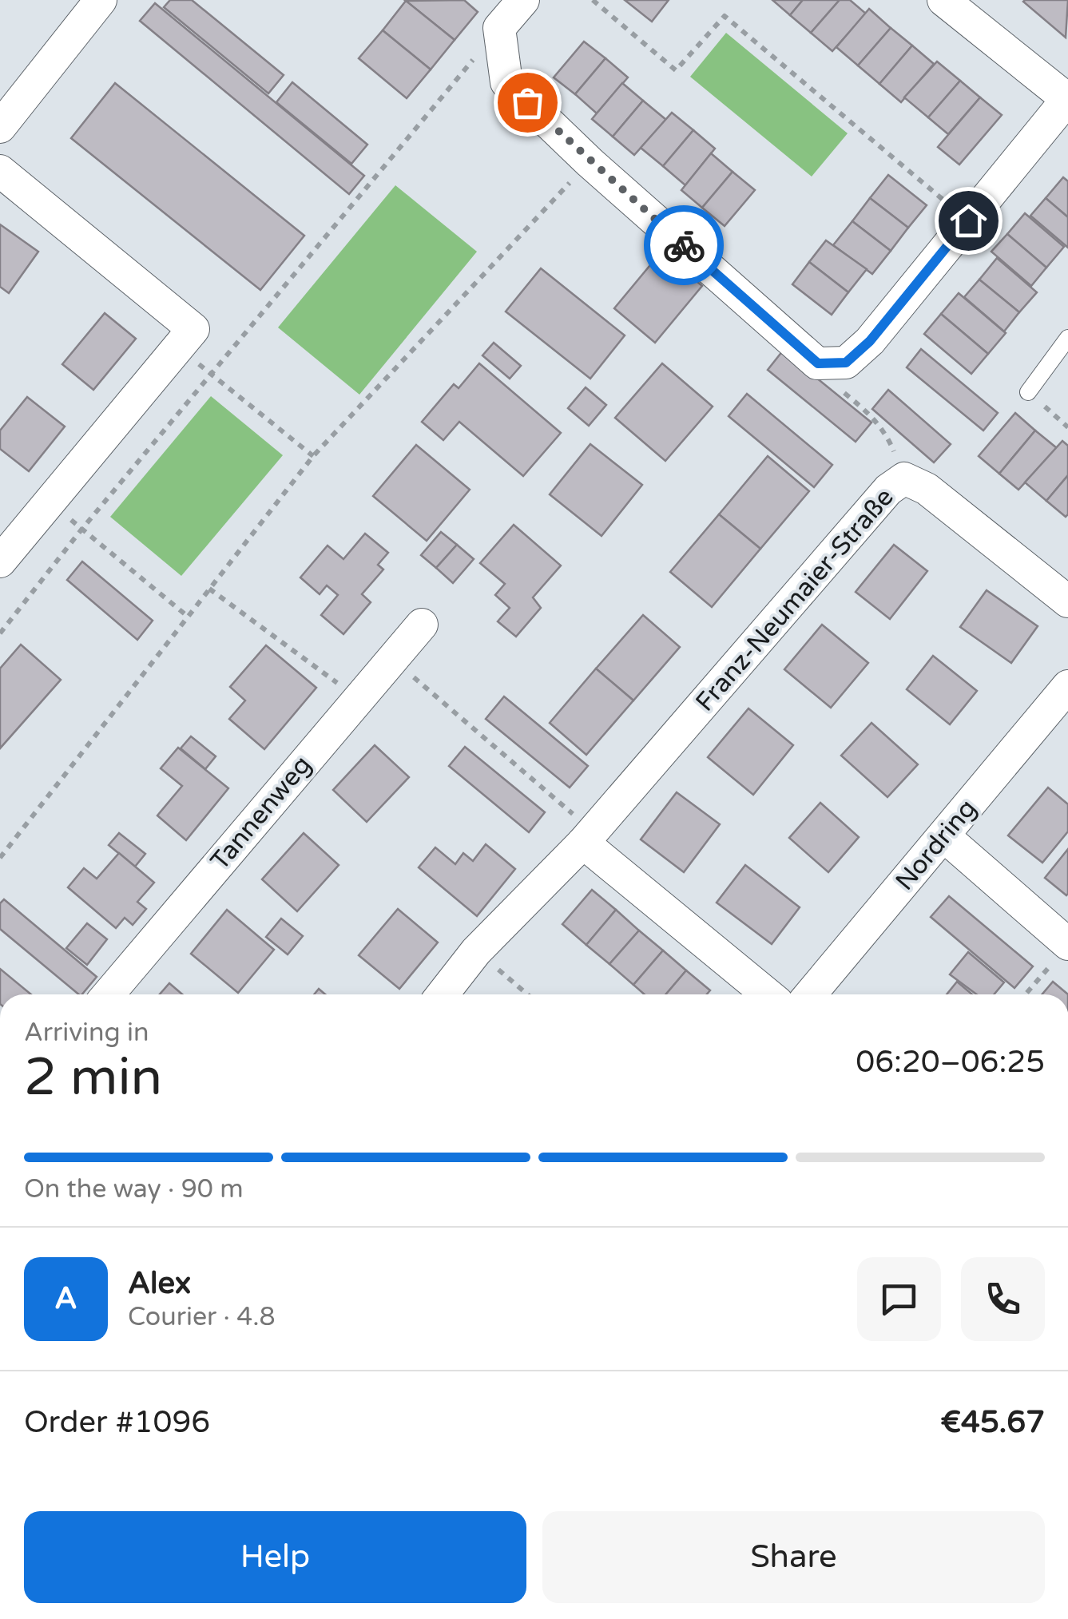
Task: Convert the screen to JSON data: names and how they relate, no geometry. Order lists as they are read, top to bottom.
{
  "streets": {
    "street": ["Franz-Neumaier-Straße", "Tannenweg", "Nordring"]
  },
  "page": {
    "heading": ["2 min", "Arriving in", "06:20–06:25"],
    "panel": [
      "Alex",
      "Courier · 4.8",
      "Order #1096",
      "€45.67"
    ],
    "bar": "On the way · 90 m",
    "round": "A",
    "buttons": ["Help", "Share"]
  }
}
